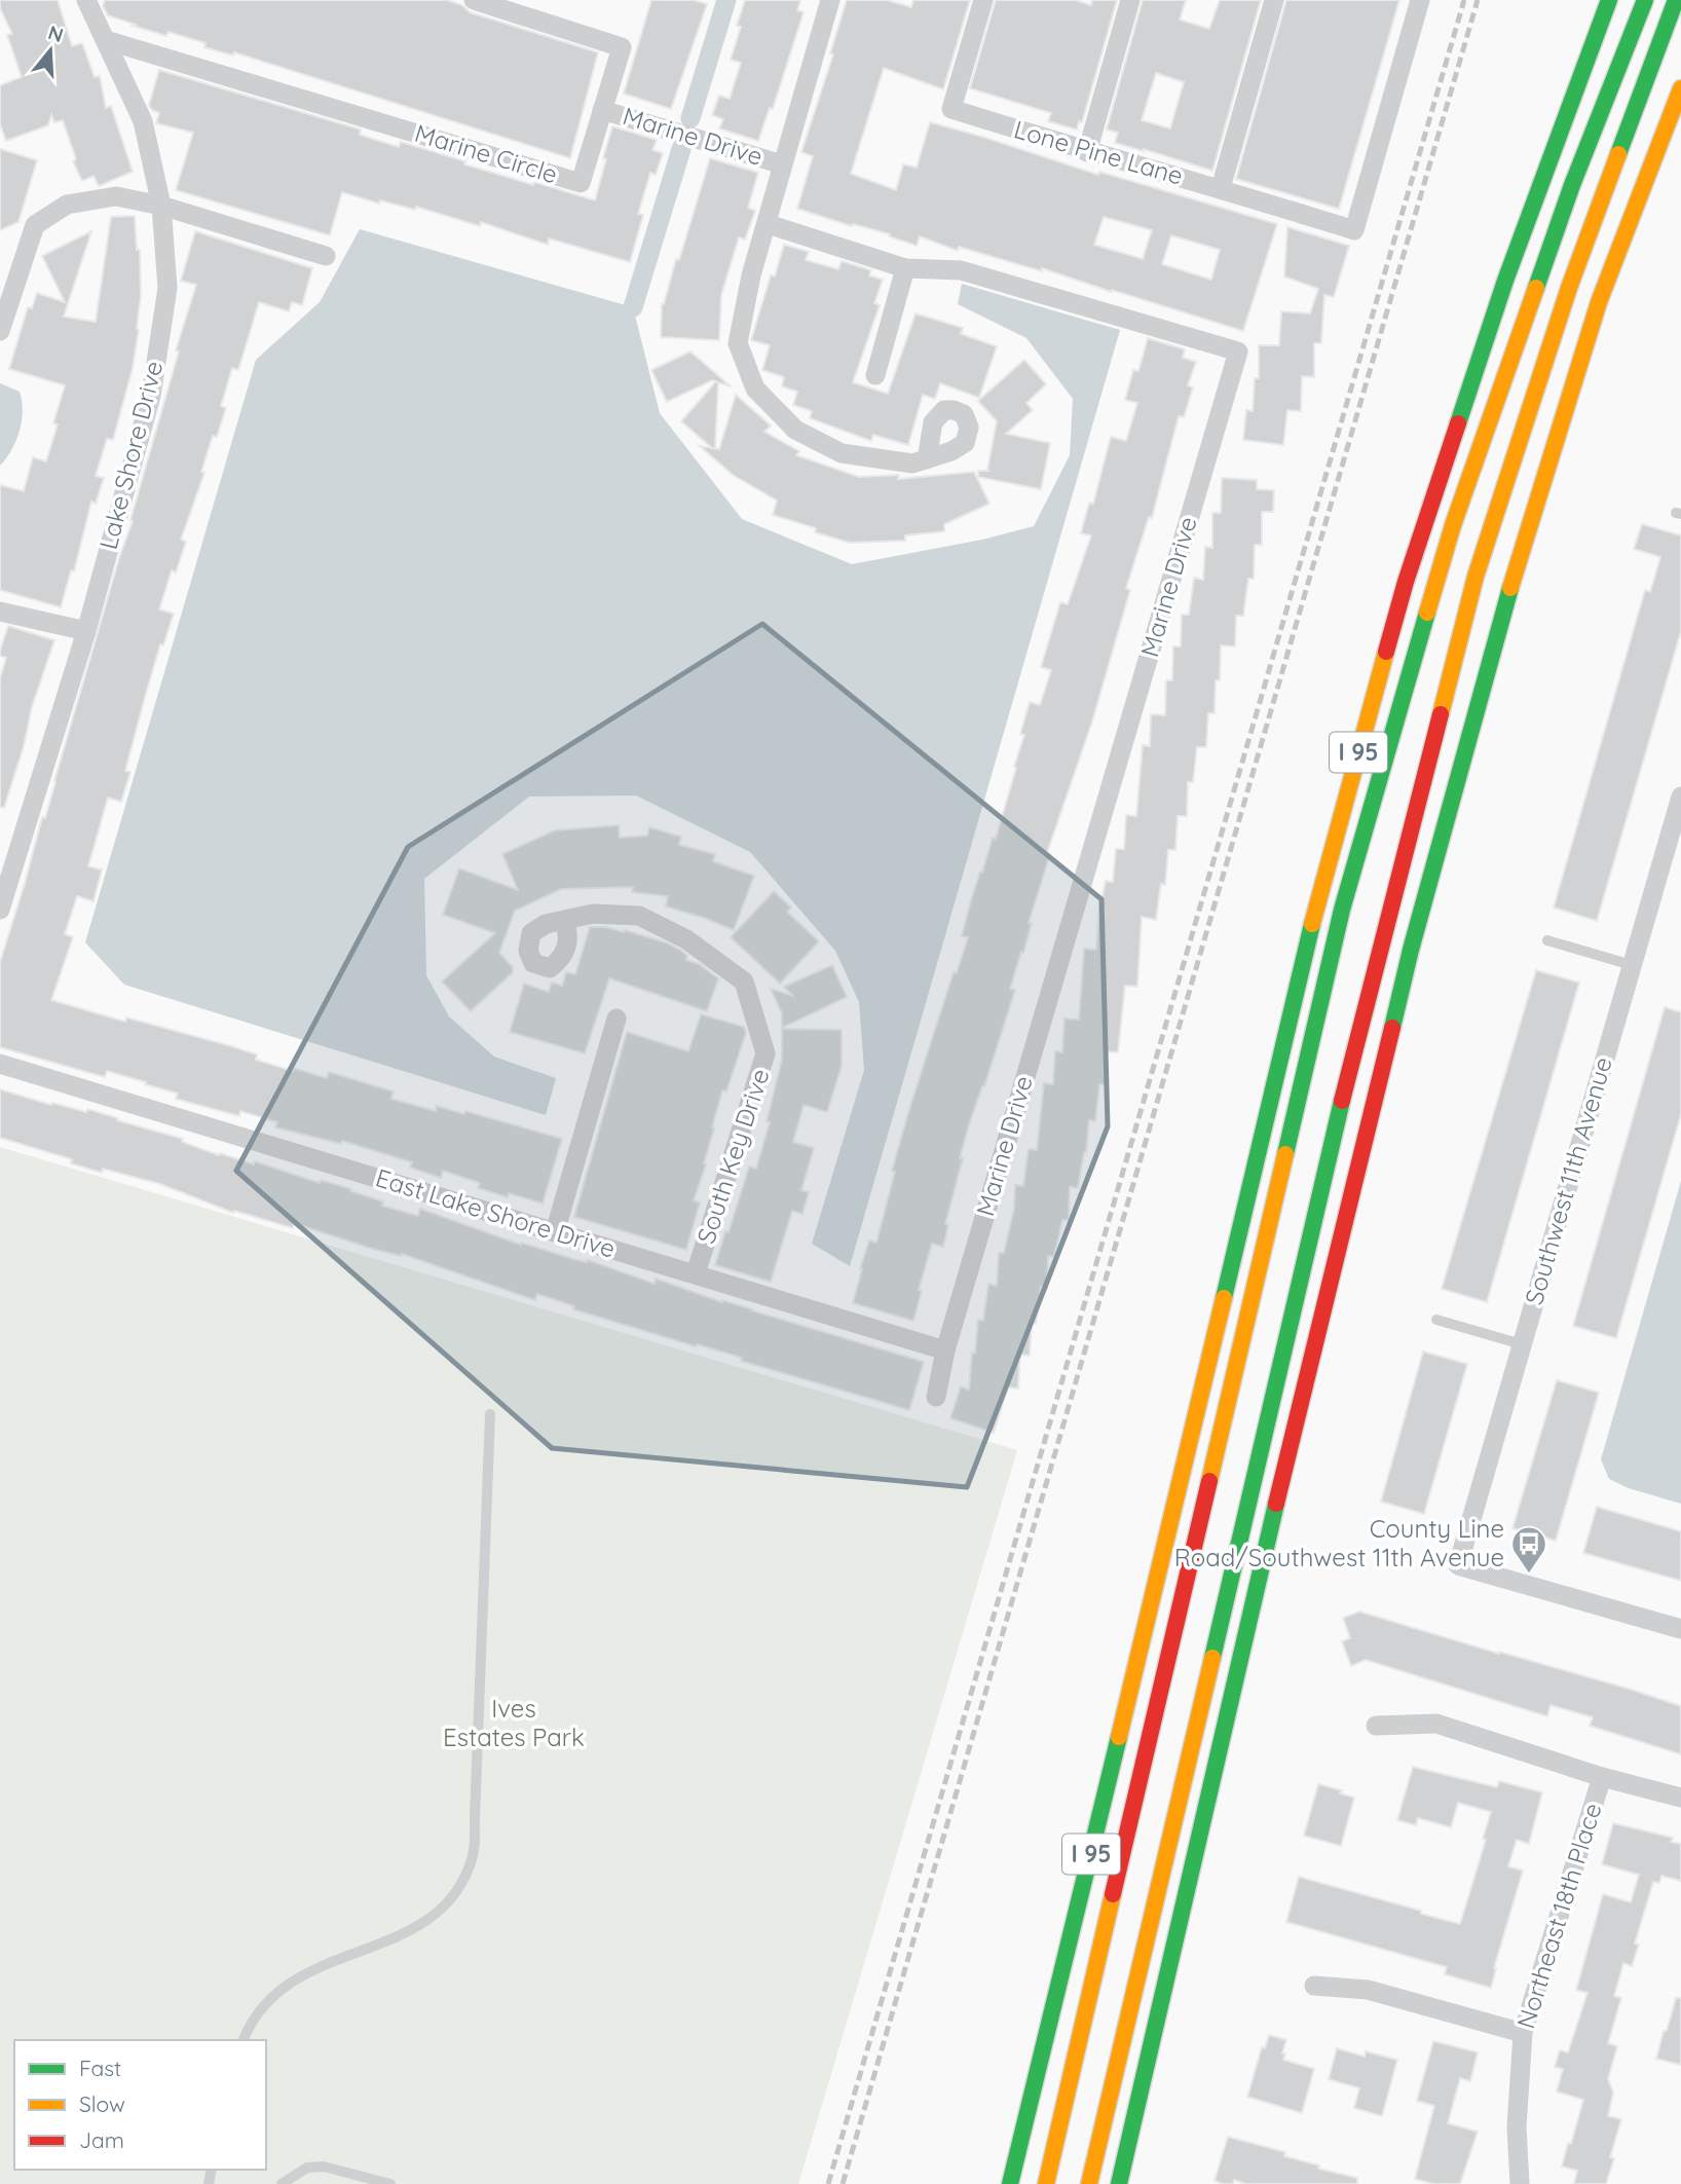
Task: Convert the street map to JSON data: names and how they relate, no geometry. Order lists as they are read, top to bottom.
{
  "streets": {
    "highway": ["I 95"],
    "street": [
      "Marine Drive",
      "Lone Pine Lane",
      "Marine Circle",
      "Lake Shore Drive",
      "South Key Drive",
      "Southwest 11th Avenue",
      "East Lake Shore Drive",
      "Northeast 18th Place"
    ]
  },
  "crossings": [
    ["Marine Drive", "Marine Circle"],
    ["Marine Drive", "East Lake Shore Drive"],
    ["Marine Circle", "Lake Shore Drive"],
    ["South Key Drive", "East Lake Shore Drive"]
  ],
  "parks": ["Ives Estates Park"],
  "places": {
    "bus stop": ["County Line Road/Southwest 11th Avenue"]
  },
  "legend": ["Fast", "Slow", "Jam"],
  "north": "top"
}
